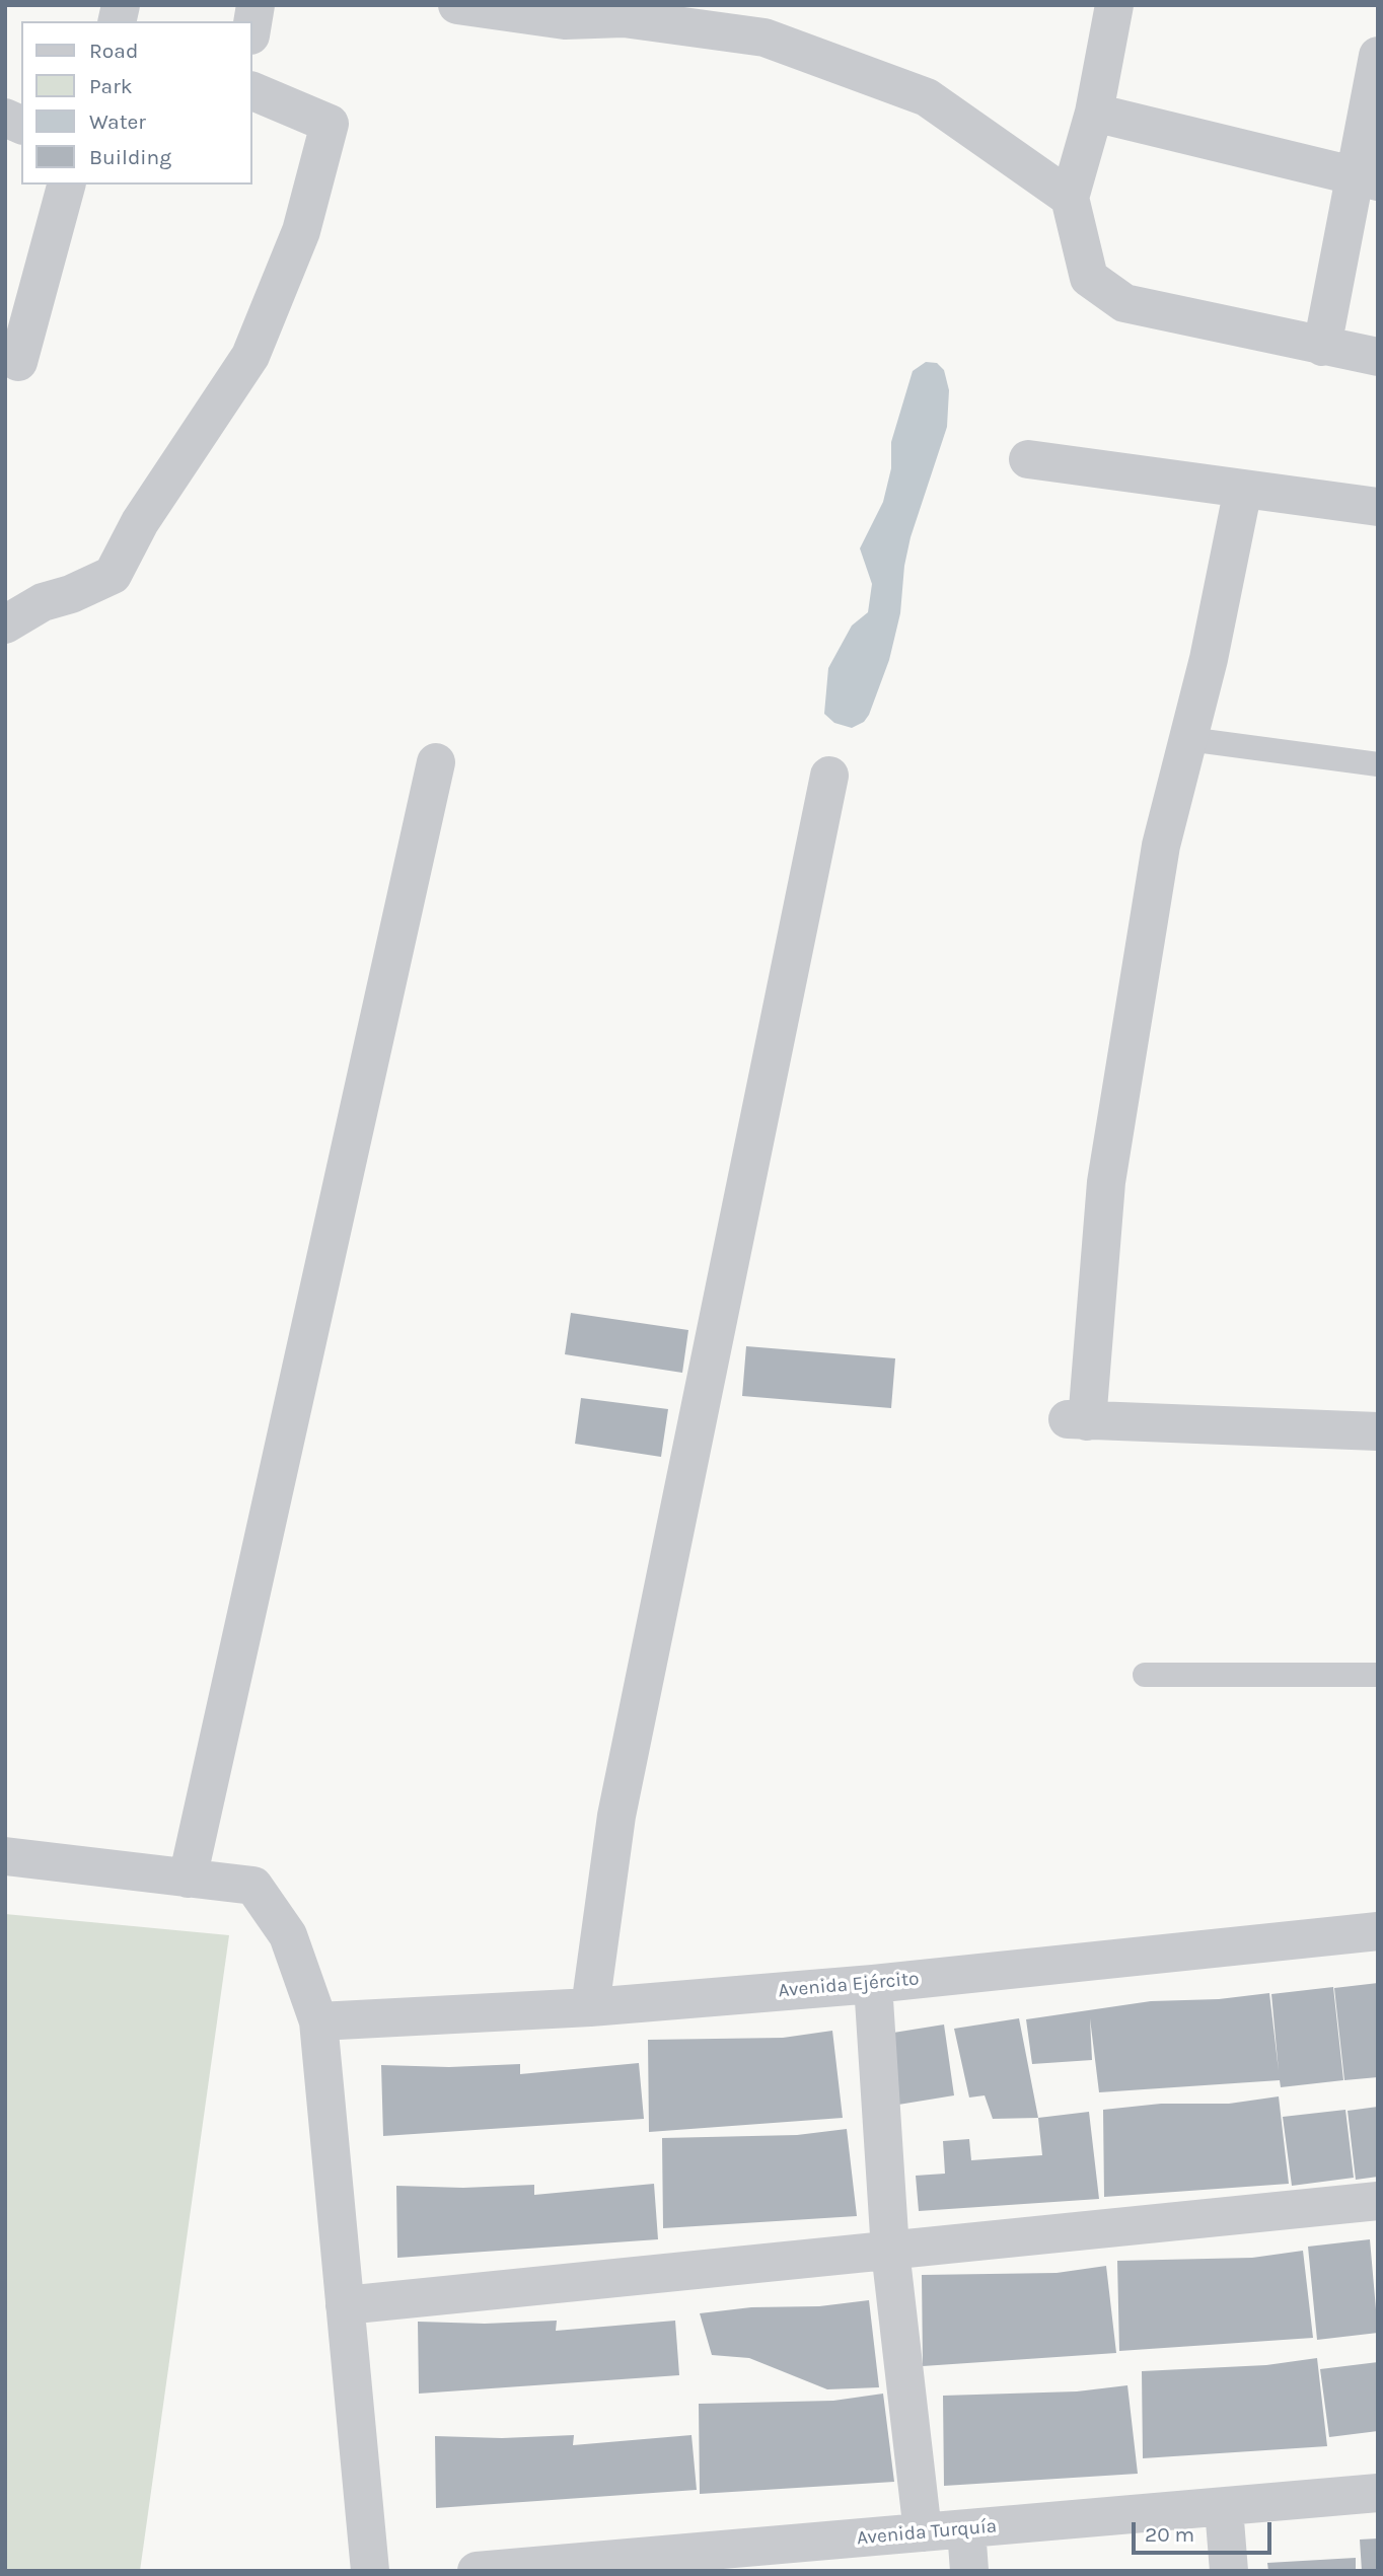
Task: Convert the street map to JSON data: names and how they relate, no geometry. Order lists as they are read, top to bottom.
{
  "streets": {
    "street": ["Avenida Ejército", "Avenida Turquía"]
  },
  "legend": [
    "Road",
    "Park",
    "Water",
    "Building"
  ],
  "scale_bar": "20 m"
}
